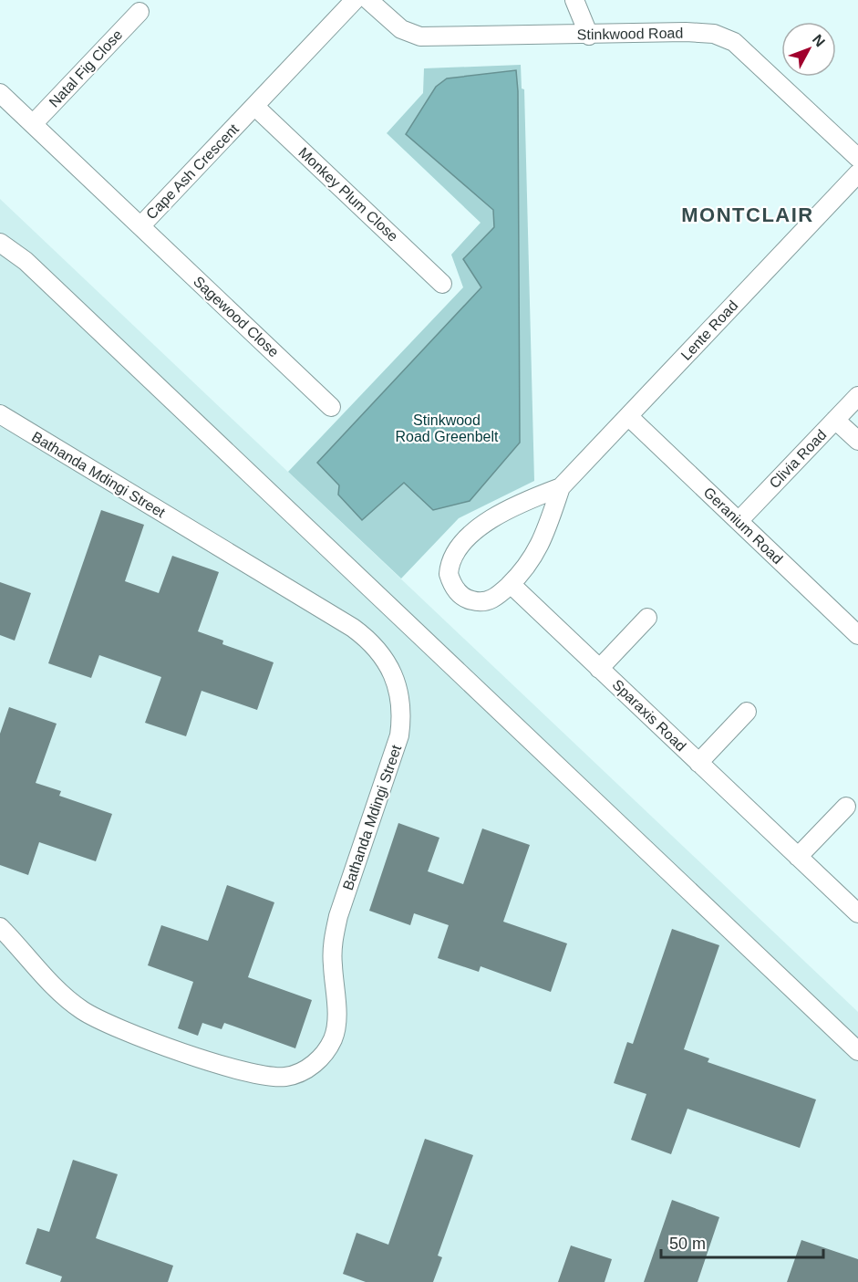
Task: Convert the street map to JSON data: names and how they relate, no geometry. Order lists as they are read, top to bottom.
{
  "streets": {
    "street": [
      "Stinkwood Road",
      "Natal Fig Close",
      "Cape Ash Crescent",
      "Monkey Plum Close",
      "Sagewood Close",
      "Lente Road",
      "Clivia Road",
      "Bathanda Mdingi Street",
      "Geranium Road",
      "Sparaxis Road"
    ]
  },
  "crossings": [
    ["Natal Fig Close", "Cape Ash Crescent"],
    ["Cape Ash Crescent", "Monkey Plum Close"],
    ["Cape Ash Crescent", "Sagewood Close"],
    ["Lente Road", "Geranium Road"],
    ["Lente Road", "Sparaxis Road"],
    ["Clivia Road", "Geranium Road"]
  ],
  "districts": ["MONTCLAIR"],
  "parks": ["Stinkwood Road Greenbelt"],
  "scale_bar": "50 m",
  "north": "top right"
}
